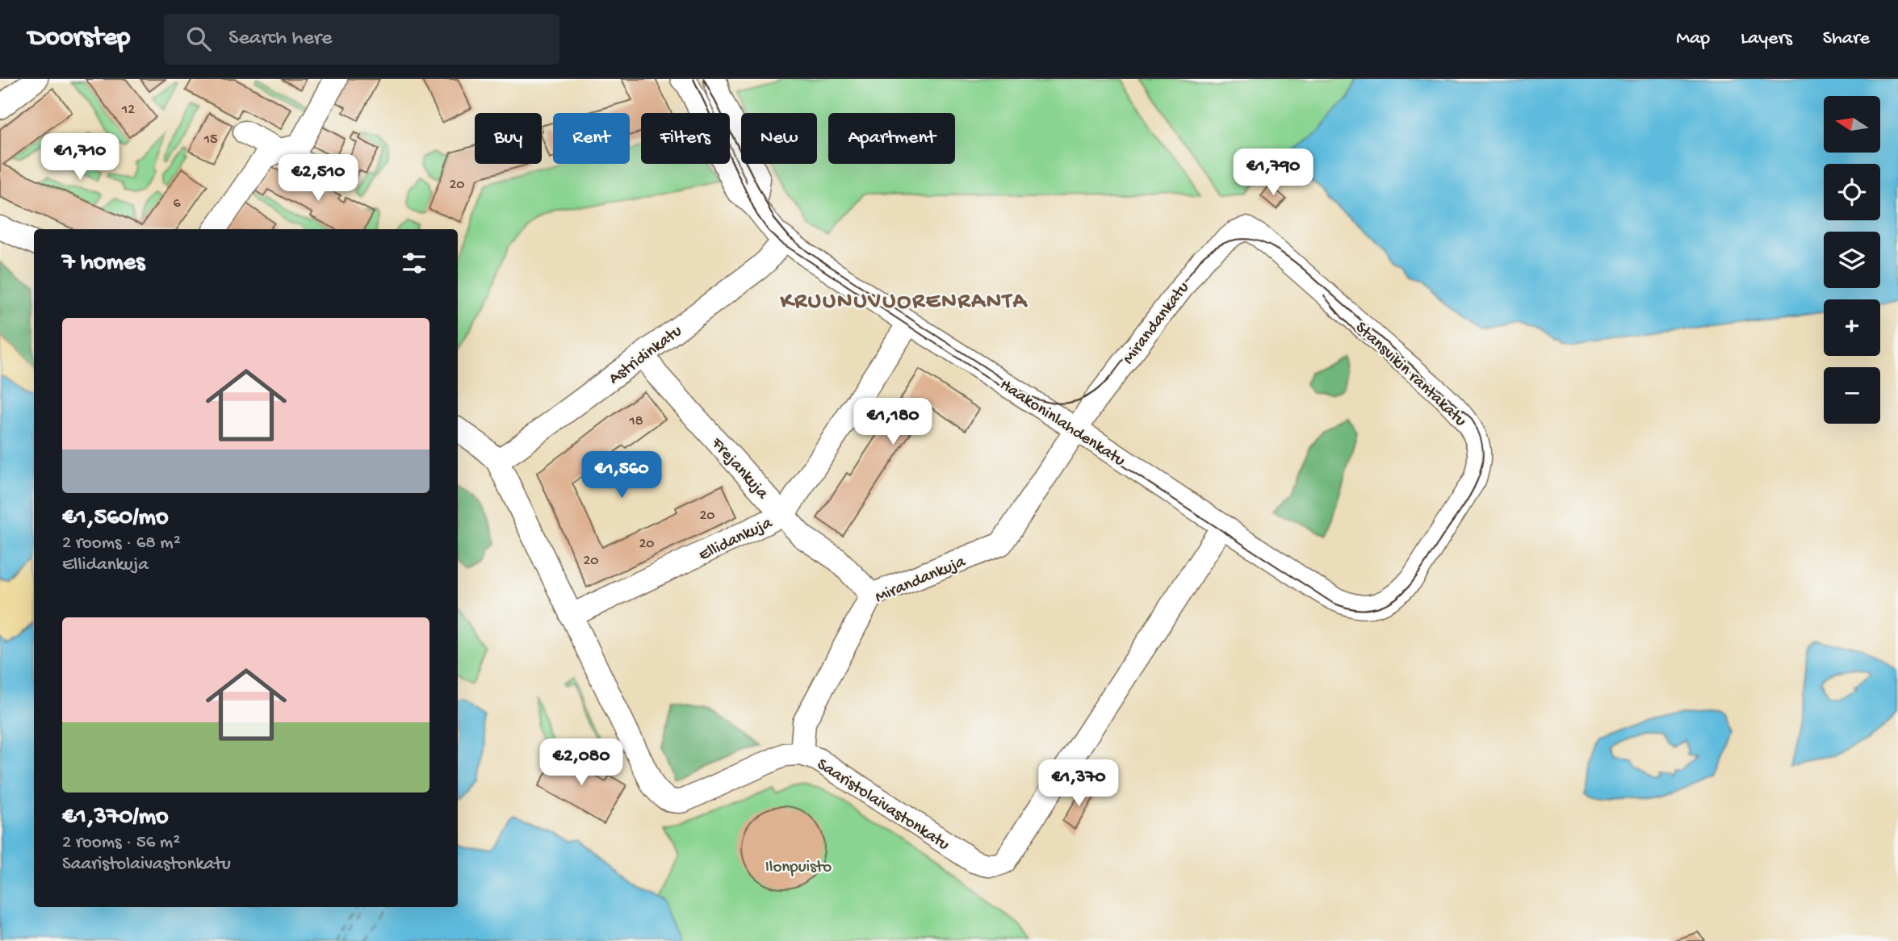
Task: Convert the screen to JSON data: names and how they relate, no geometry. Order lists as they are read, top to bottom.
{
  "streets": {
    "street": [
      "Mirandankatu",
      "Astridinkatu",
      "Stansvikin rantakatu",
      "Haakoninlahdenkatu",
      "Frejankuja",
      "Ellidankuja",
      "Mirandankuja",
      "Saaristolaivastonkatu"
    ]
  },
  "crossings": [
    ["Mirandankatu", "Stansvikin rantakatu"],
    ["Mirandankatu", "Haakoninlahdenkatu"],
    ["Mirandankatu", "Mirandankuja"],
    ["Astridinkatu", "Haakoninlahdenkatu"],
    ["Astridinkatu", "Frejankuja"],
    ["Astridinkatu", "Saaristolaivastonkatu"],
    ["Stansvikin rantakatu", "Haakoninlahdenkatu"],
    ["Haakoninlahdenkatu", "Ellidankuja"],
    ["Haakoninlahdenkatu", "Mirandankuja"],
    ["Haakoninlahdenkatu", "Saaristolaivastonkatu"],
    ["Frejankuja", "Ellidankuja"],
    ["Frejankuja", "Mirandankuja"],
    ["Ellidankuja", "Saaristolaivastonkatu"],
    ["Mirandankuja", "Saaristolaivastonkatu"]
  ],
  "districts": ["KRUUNUVUORENRANTA"],
  "parks": ["Ilonpuisto"],
  "house_numbers": [
    "12",
    "15",
    "20",
    "6",
    "18",
    "20",
    "20",
    "20"
  ],
  "north": "left",
  "page": {
    "header": "Doorstep",
    "search": "Search here",
    "nav": ["Map", "Layers", "Share"],
    "map_buttons": ["+", "−"],
    "chip": [
      "Buy",
      "Rent",
      "Filters",
      "New",
      "Apartment"
    ],
    "price": [
      "€1,710",
      "€1,790",
      "€2,510",
      "€1,180",
      "€1,560",
      "€2,080",
      "€1,370"
    ],
    "heading": "7 homes",
    "list": [
      {
        "name": "€1,560/mo",
        "note": "2 rooms · 68 m² · Ellidankuja"
      },
      {
        "name": "€1,370/mo",
        "note": "2 rooms · 56 m² · Saaristolaivastonkatu"
      }
    ]
  }
}
